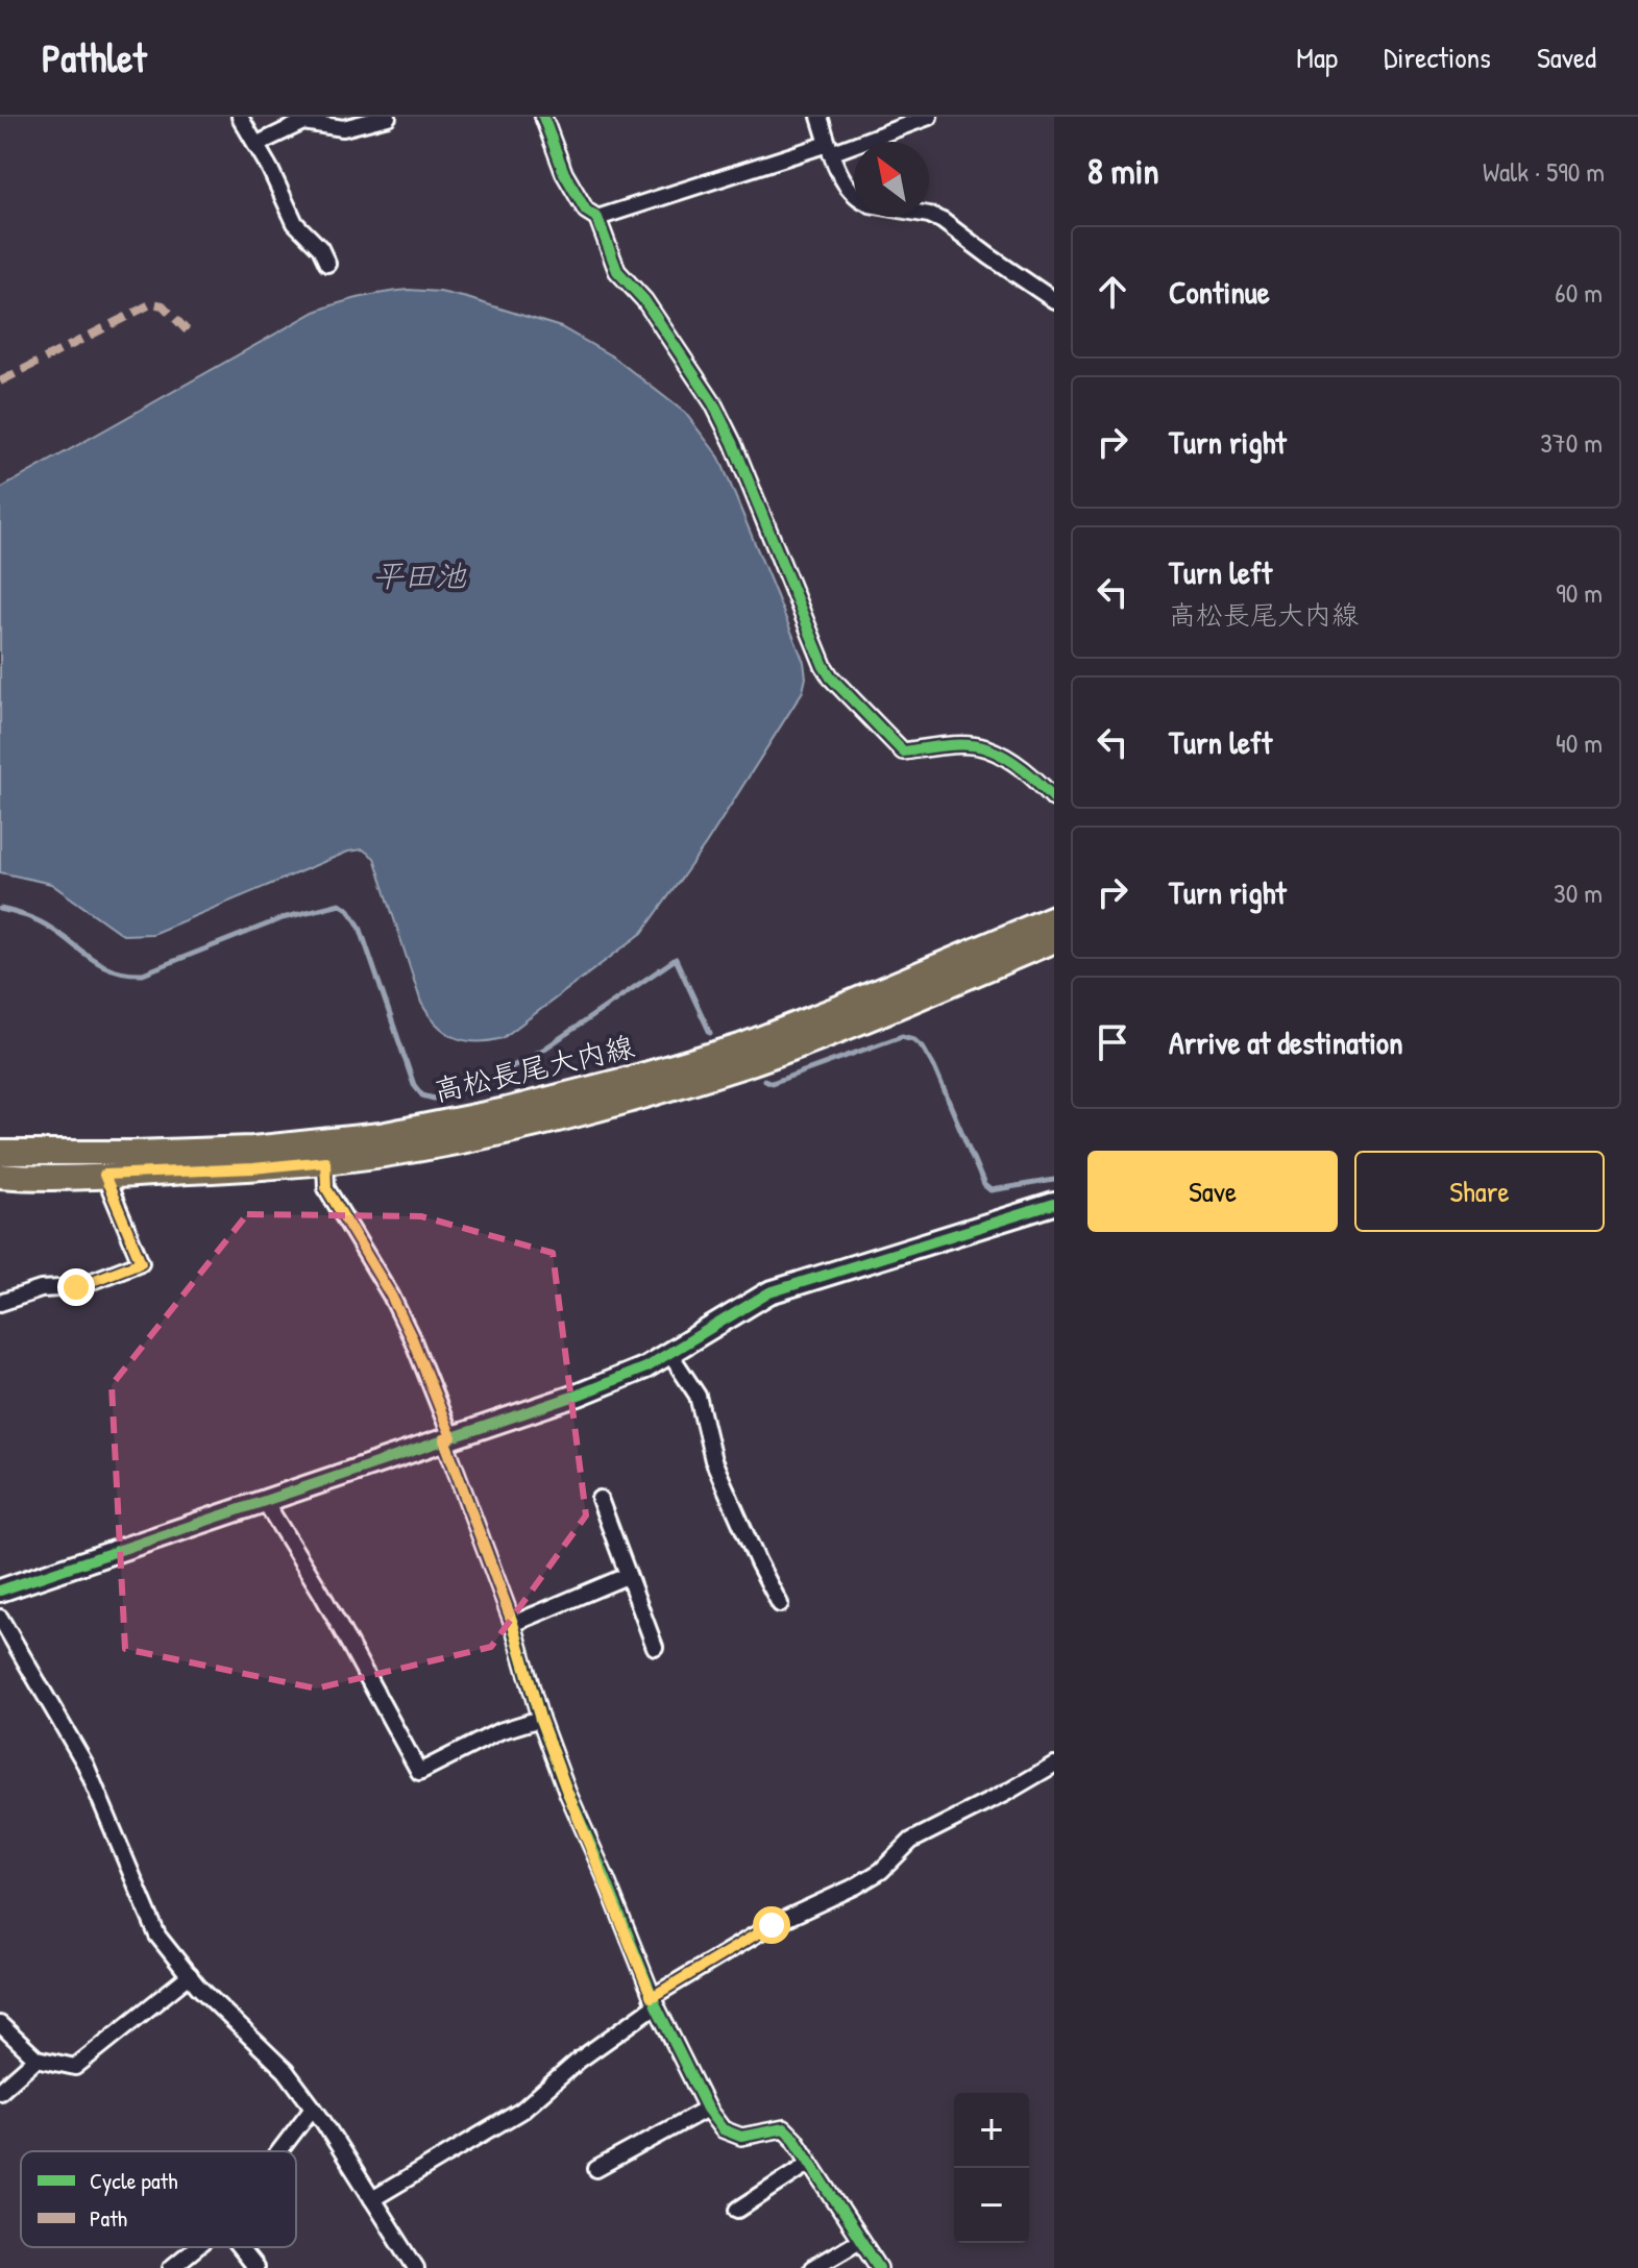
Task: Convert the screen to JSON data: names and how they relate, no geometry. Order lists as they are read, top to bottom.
{
  "streets": {
    "main road": ["高松長尾大内線"]
  },
  "water": ["平田池"],
  "legend": ["Cycle path", "Path"],
  "north": "top left",
  "page": {
    "header": "Pathlet",
    "nav": ["Map", "Directions", "Saved"],
    "heading": ["8 min", "Walk · 590 m"],
    "list": [
      ["Continue", "60 m"],
      ["Turn right", "370 m"],
      ["Turn left", "高松長尾大内線", "90 m"],
      ["Turn left", "40 m"],
      ["Turn right", "30 m"],
      "Arrive at destination"
    ],
    "buttons": ["Save", "Share"],
    "map_buttons": ["+", "−"]
  }
}
